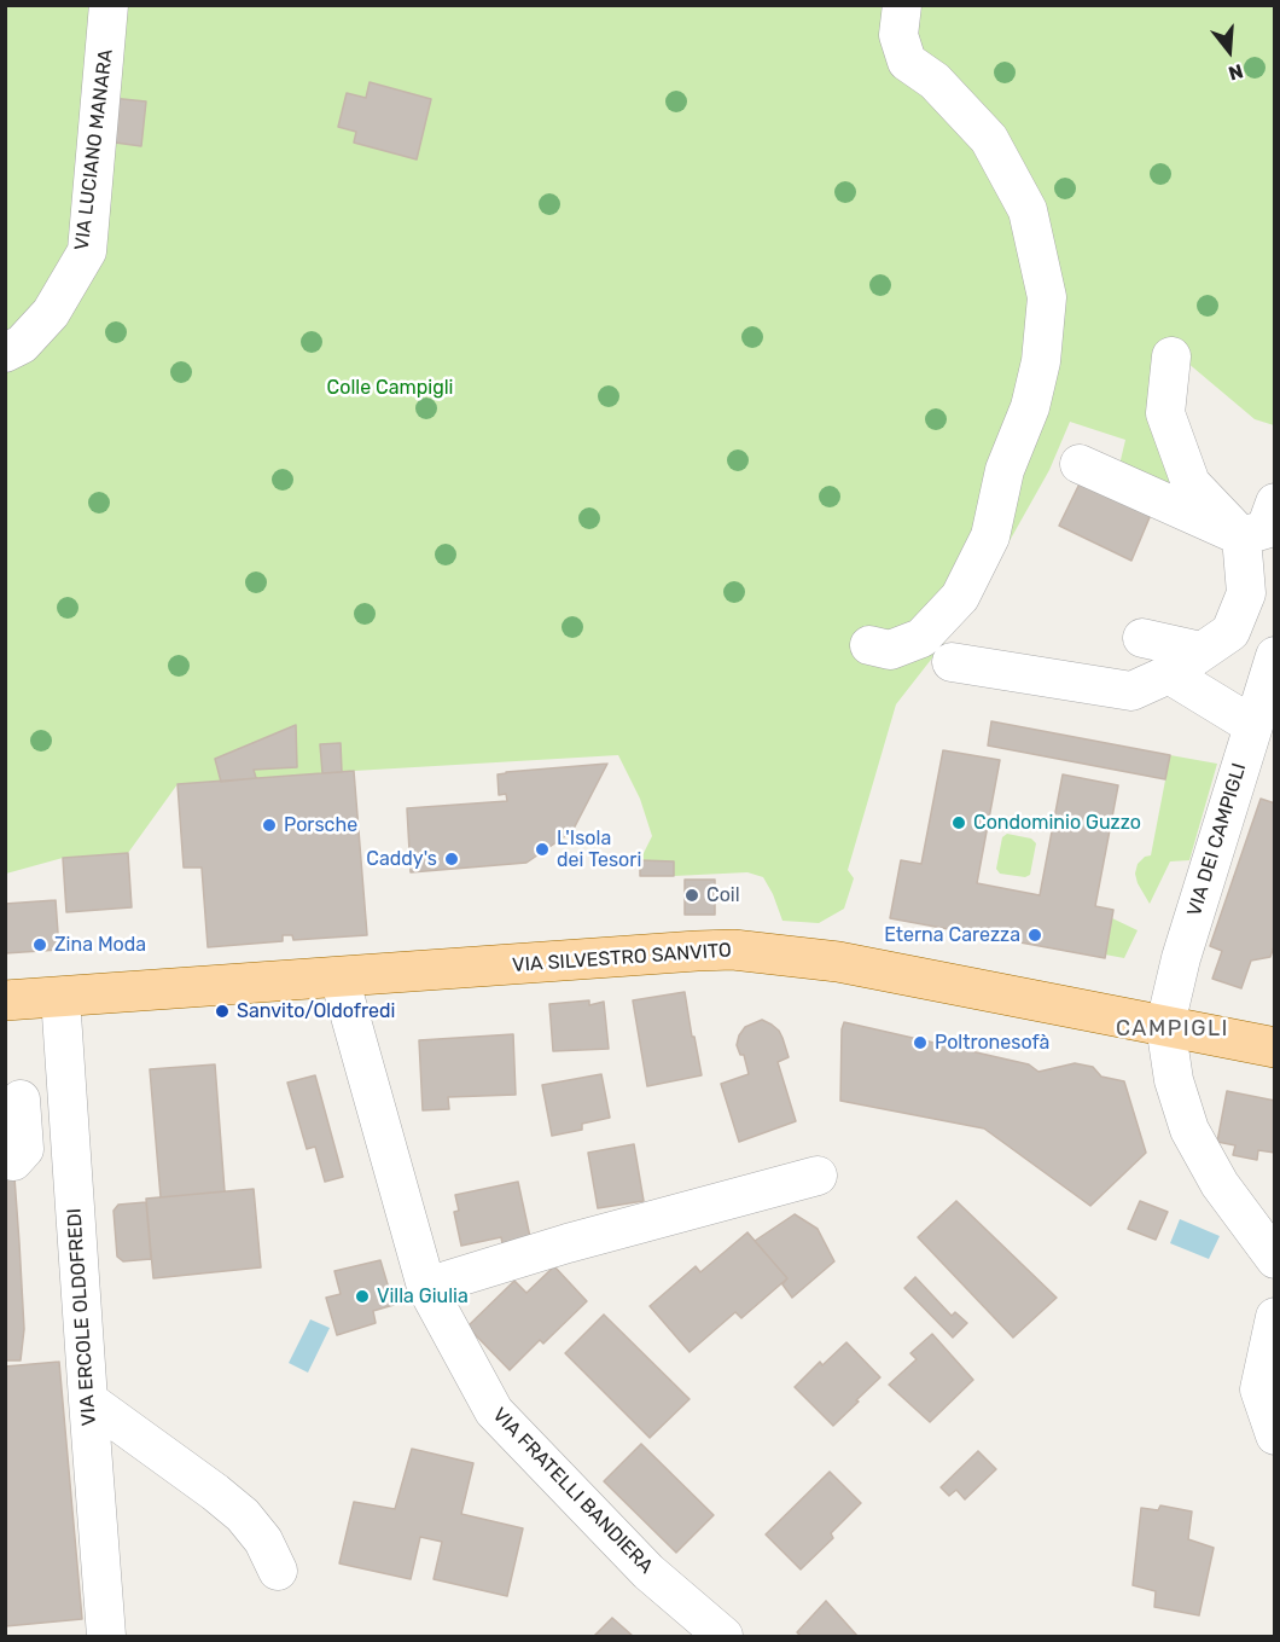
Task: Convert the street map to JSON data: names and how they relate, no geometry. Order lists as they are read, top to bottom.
{
  "streets": {
    "main road": ["VIA SILVESTRO SANVITO"],
    "street": [
      "VIA LUCIANO MANARA",
      "VIA DEI CAMPIGLI",
      "VIA ERCOLE OLDOFREDI",
      "VIA FRATELLI BANDIERA"
    ]
  },
  "crossings": [
    ["VIA DEI CAMPIGLI", "VIA SILVESTRO SANVITO"],
    ["VIA SILVESTRO SANVITO", "VIA ERCOLE OLDOFREDI"],
    ["VIA SILVESTRO SANVITO", "VIA FRATELLI BANDIERA"]
  ],
  "districts": ["CAMPIGLI"],
  "parks": ["Colle Campigli"],
  "places": [
    "Condominio Guzzo",
    "Porsche",
    "L'Isola dei Tesori",
    "Caddy's",
    "Coil",
    "Eterna Carezza",
    "Zina Moda",
    "Sanvito/Oldofredi",
    "Poltronesofà",
    "Villa Giulia"
  ],
  "north": "bottom"
}
